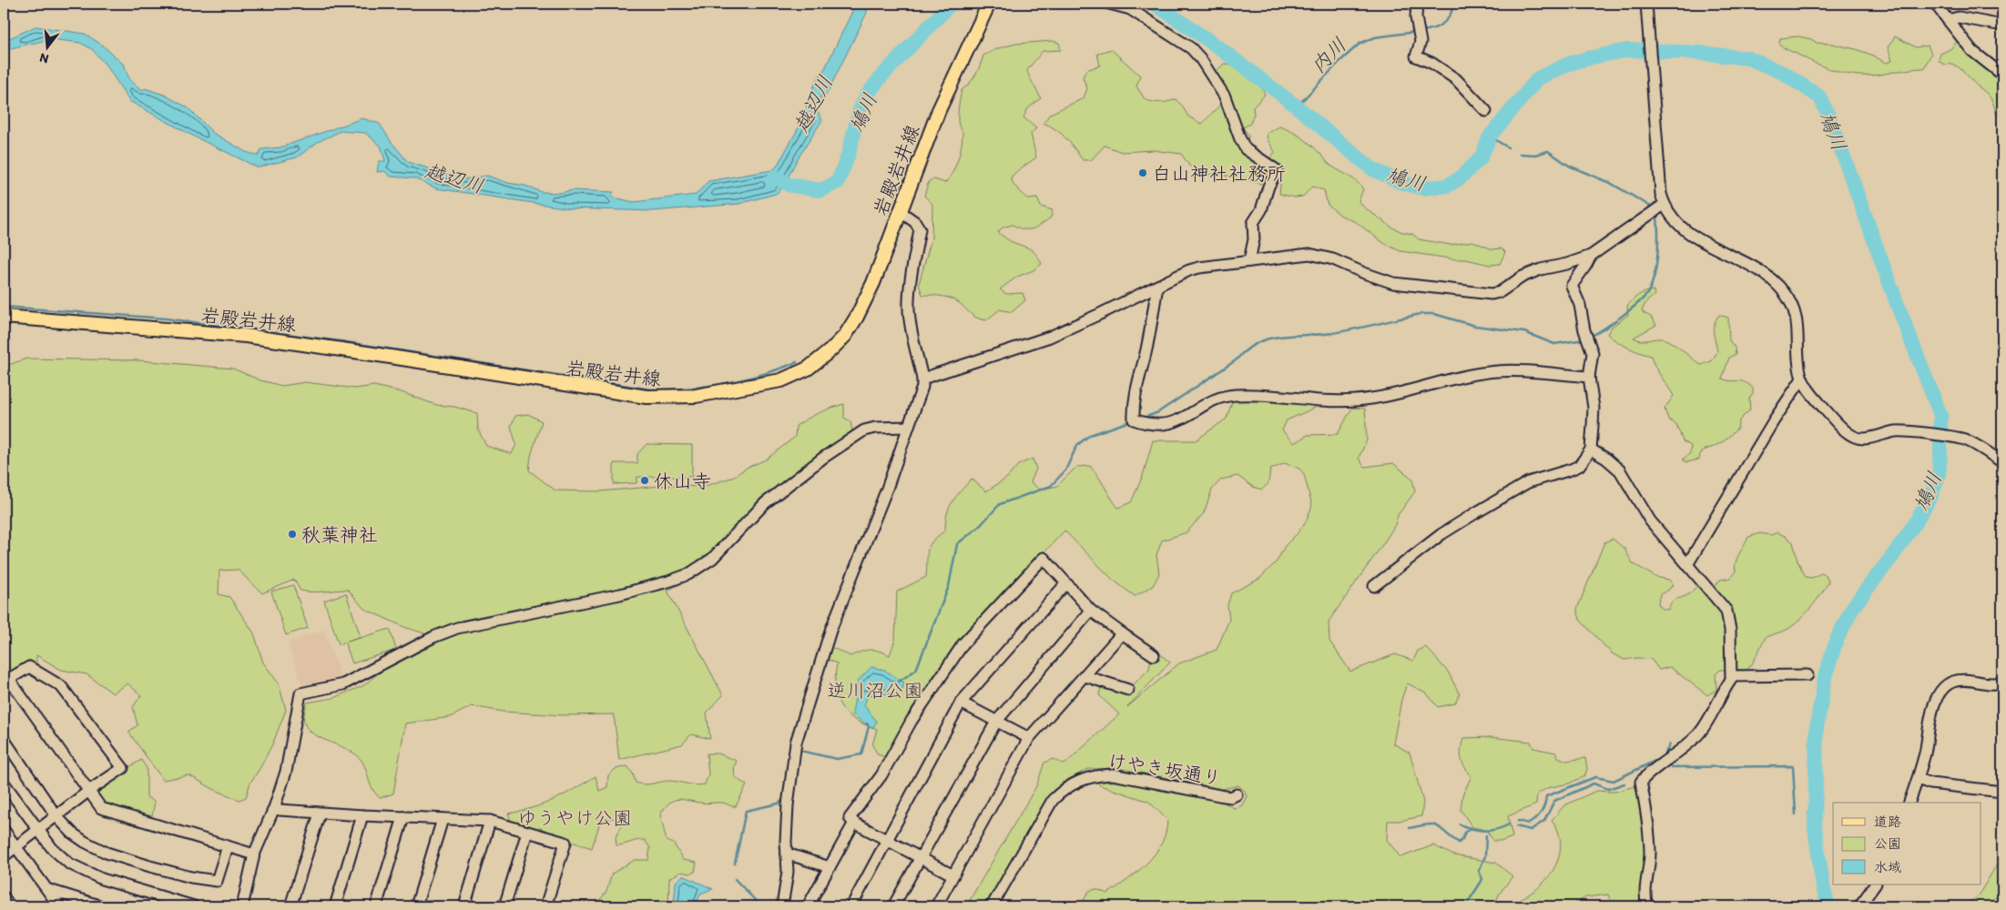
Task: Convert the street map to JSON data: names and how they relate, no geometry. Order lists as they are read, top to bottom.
{
  "streets": {
    "main road": ["岩殿岩井線"],
    "street": ["けやき坂通り"]
  },
  "water": ["内川", "越辺川", "鳩川"],
  "parks": ["逆川沼公園", "ゆうやけ公園"],
  "places": ["白山神社社務所", "休山寺", "秋葉神社"],
  "legend": ["道路", "公園", "水域"],
  "north": "bottom"
}
